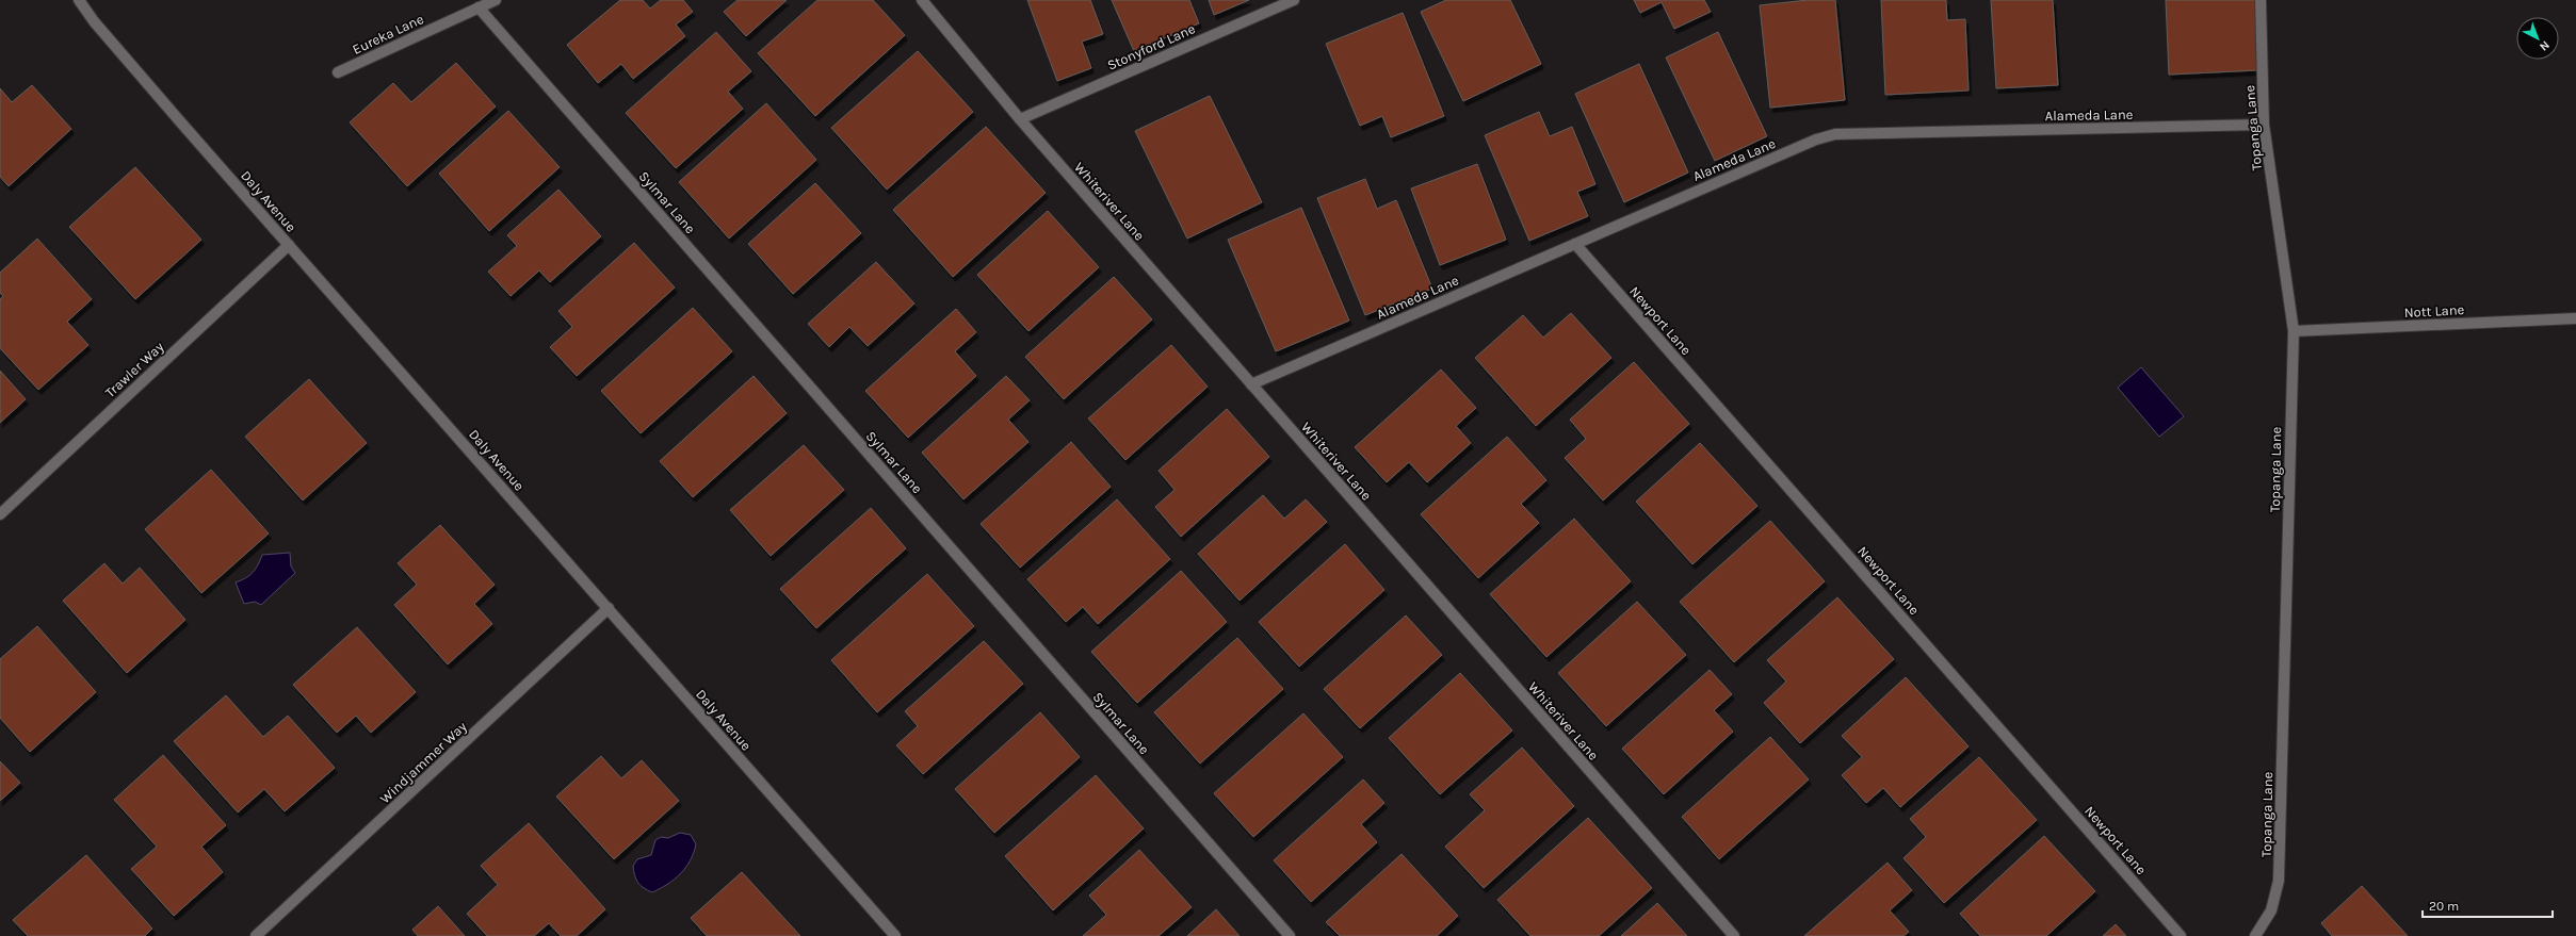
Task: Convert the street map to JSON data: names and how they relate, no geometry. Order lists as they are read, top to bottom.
{
  "streets": {
    "street": [
      "Eureka Lane",
      "Stonyford Lane",
      "Alameda Lane",
      "Topanga Lane",
      "Daly Avenue",
      "Whiteriver Lane",
      "Sylmar Lane",
      "Nott Lane",
      "Newport Lane",
      "Trawler Way",
      "Windjammer Way"
    ]
  },
  "crossings": [
    ["Eureka Lane", "Sylmar Lane"],
    ["Stonyford Lane", "Whiteriver Lane"],
    ["Alameda Lane", "Topanga Lane"],
    ["Alameda Lane", "Whiteriver Lane"],
    ["Alameda Lane", "Newport Lane"],
    ["Topanga Lane", "Nott Lane"],
    ["Daly Avenue", "Trawler Way"],
    ["Daly Avenue", "Windjammer Way"]
  ],
  "scale_bar": "20 m",
  "north": "bottom right"
}
